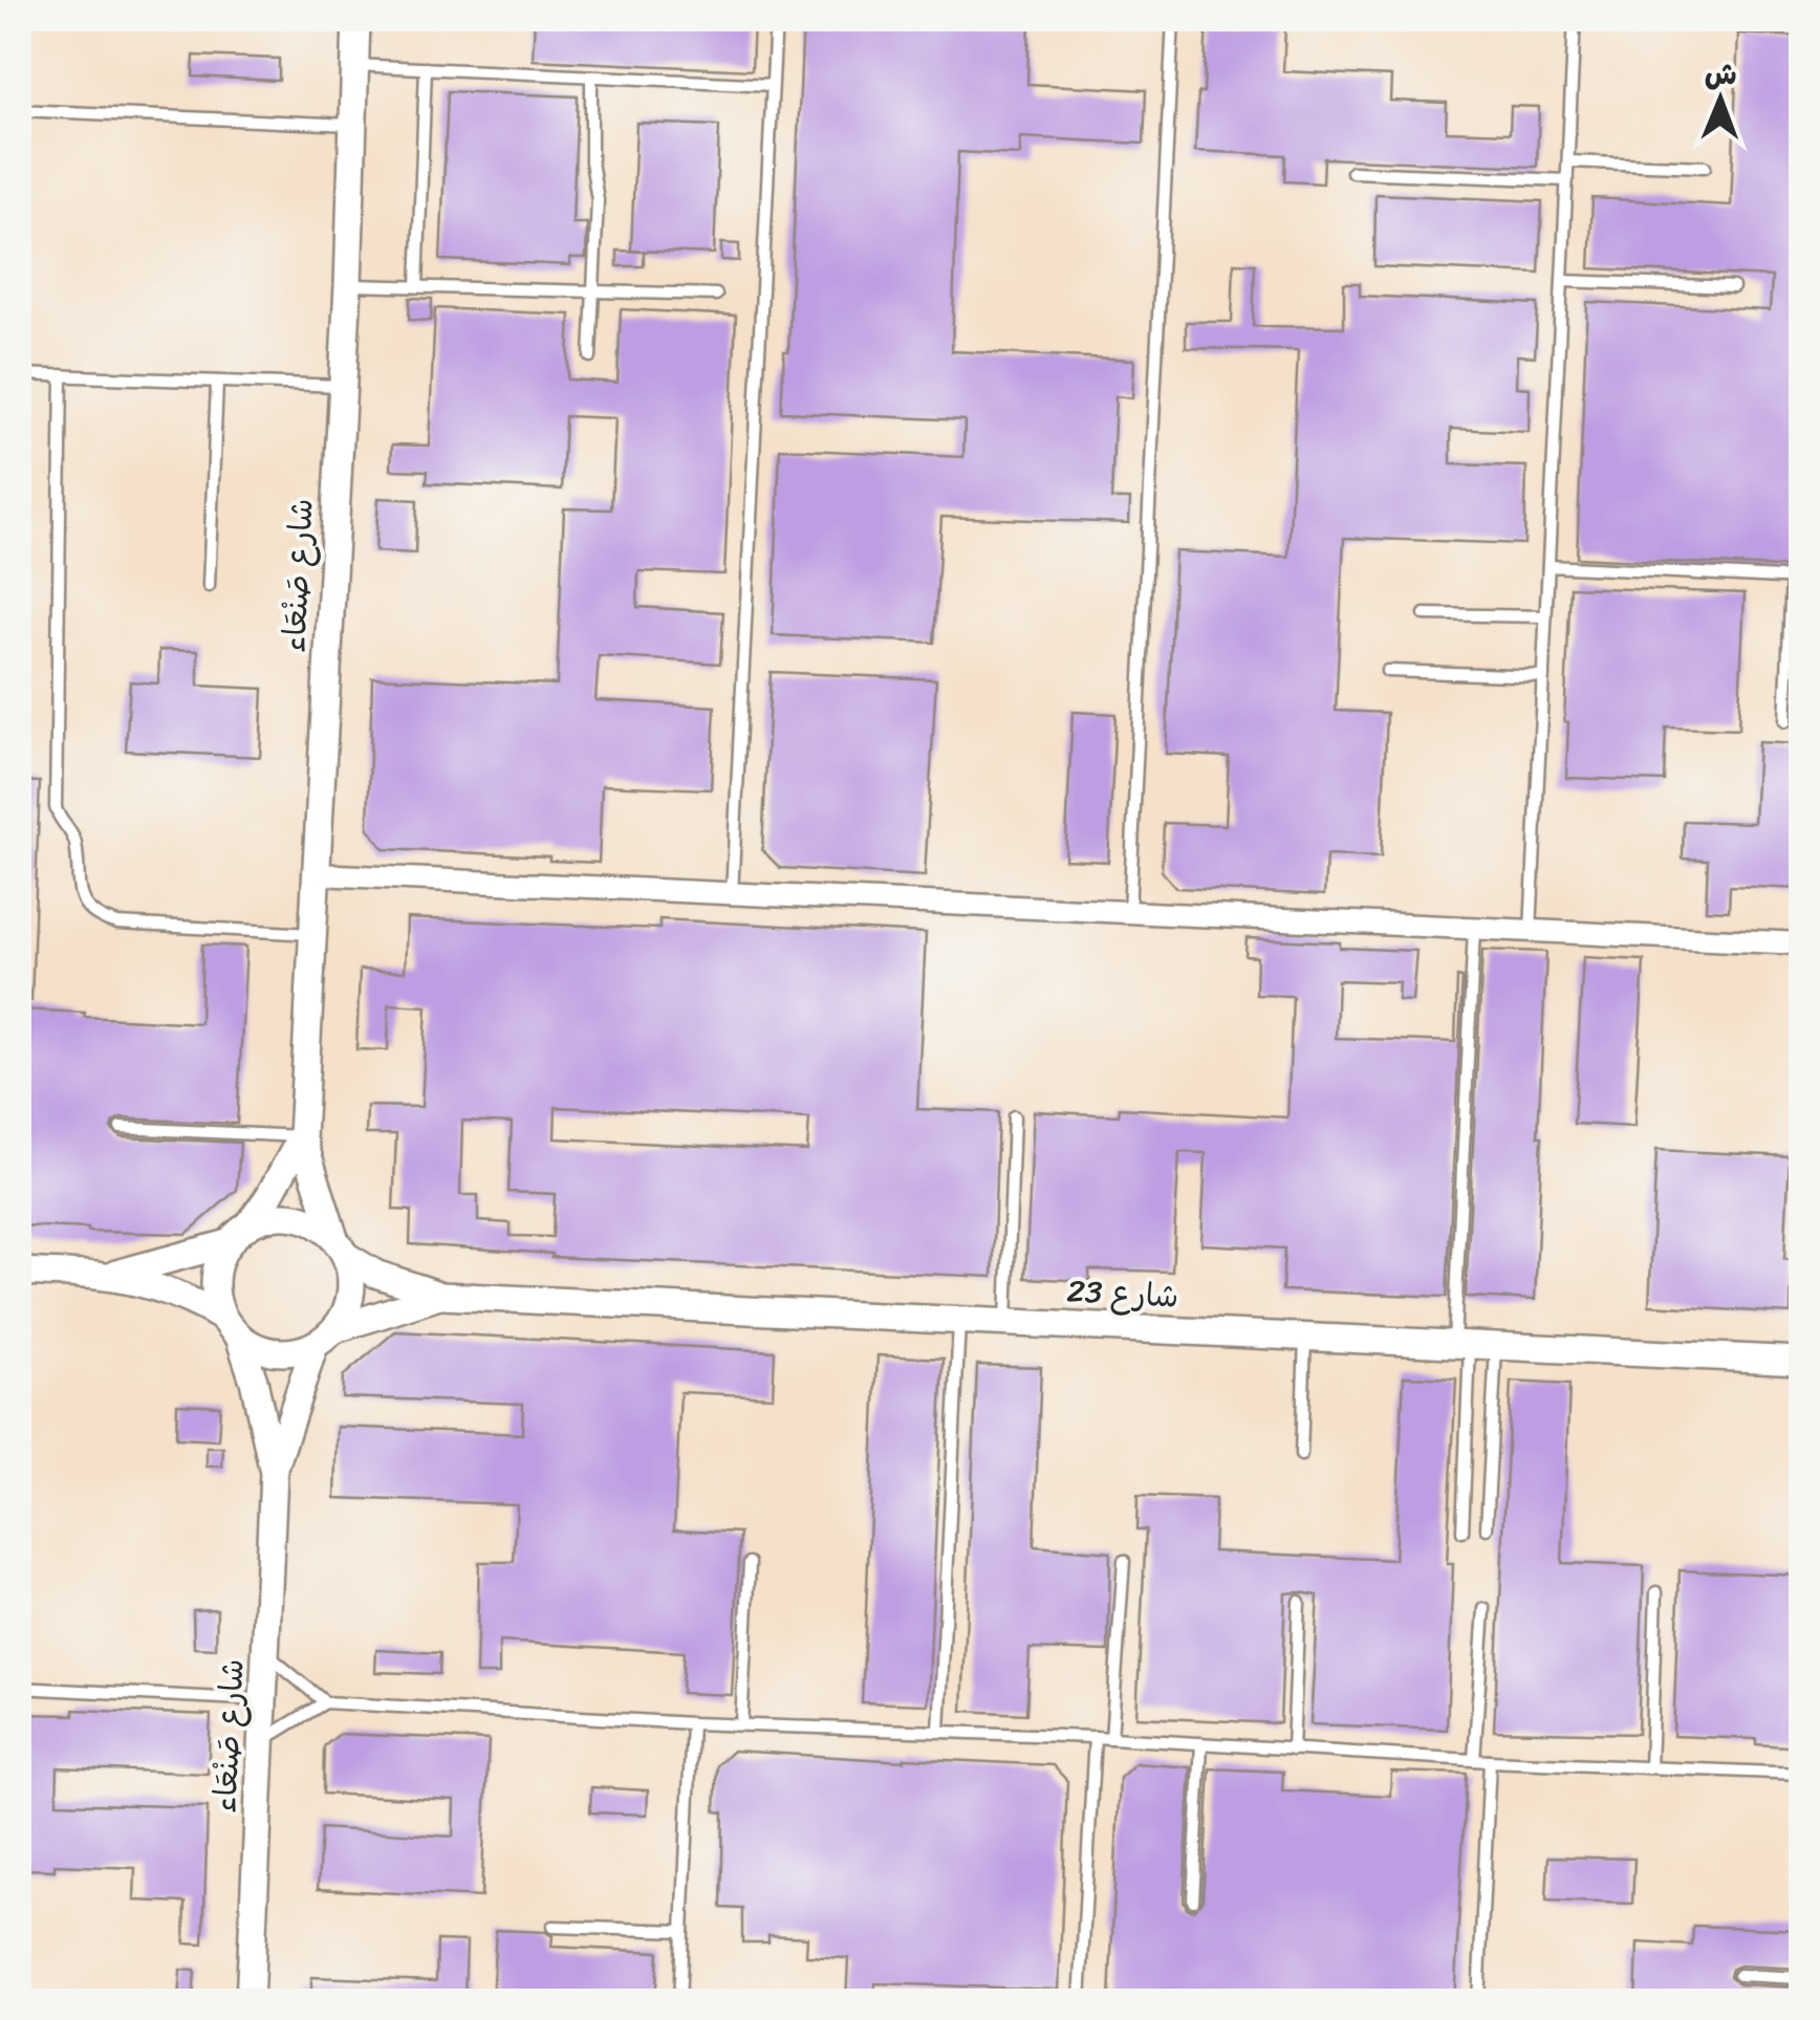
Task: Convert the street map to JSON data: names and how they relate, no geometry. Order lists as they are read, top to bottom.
{
  "streets": {
    "street": ["شارع صَنْعَاء", "شارع 23"]
  },
  "crossings": [
    ["شارع صَنْعَاء", "شارع 23"]
  ],
  "north": "top"
}
